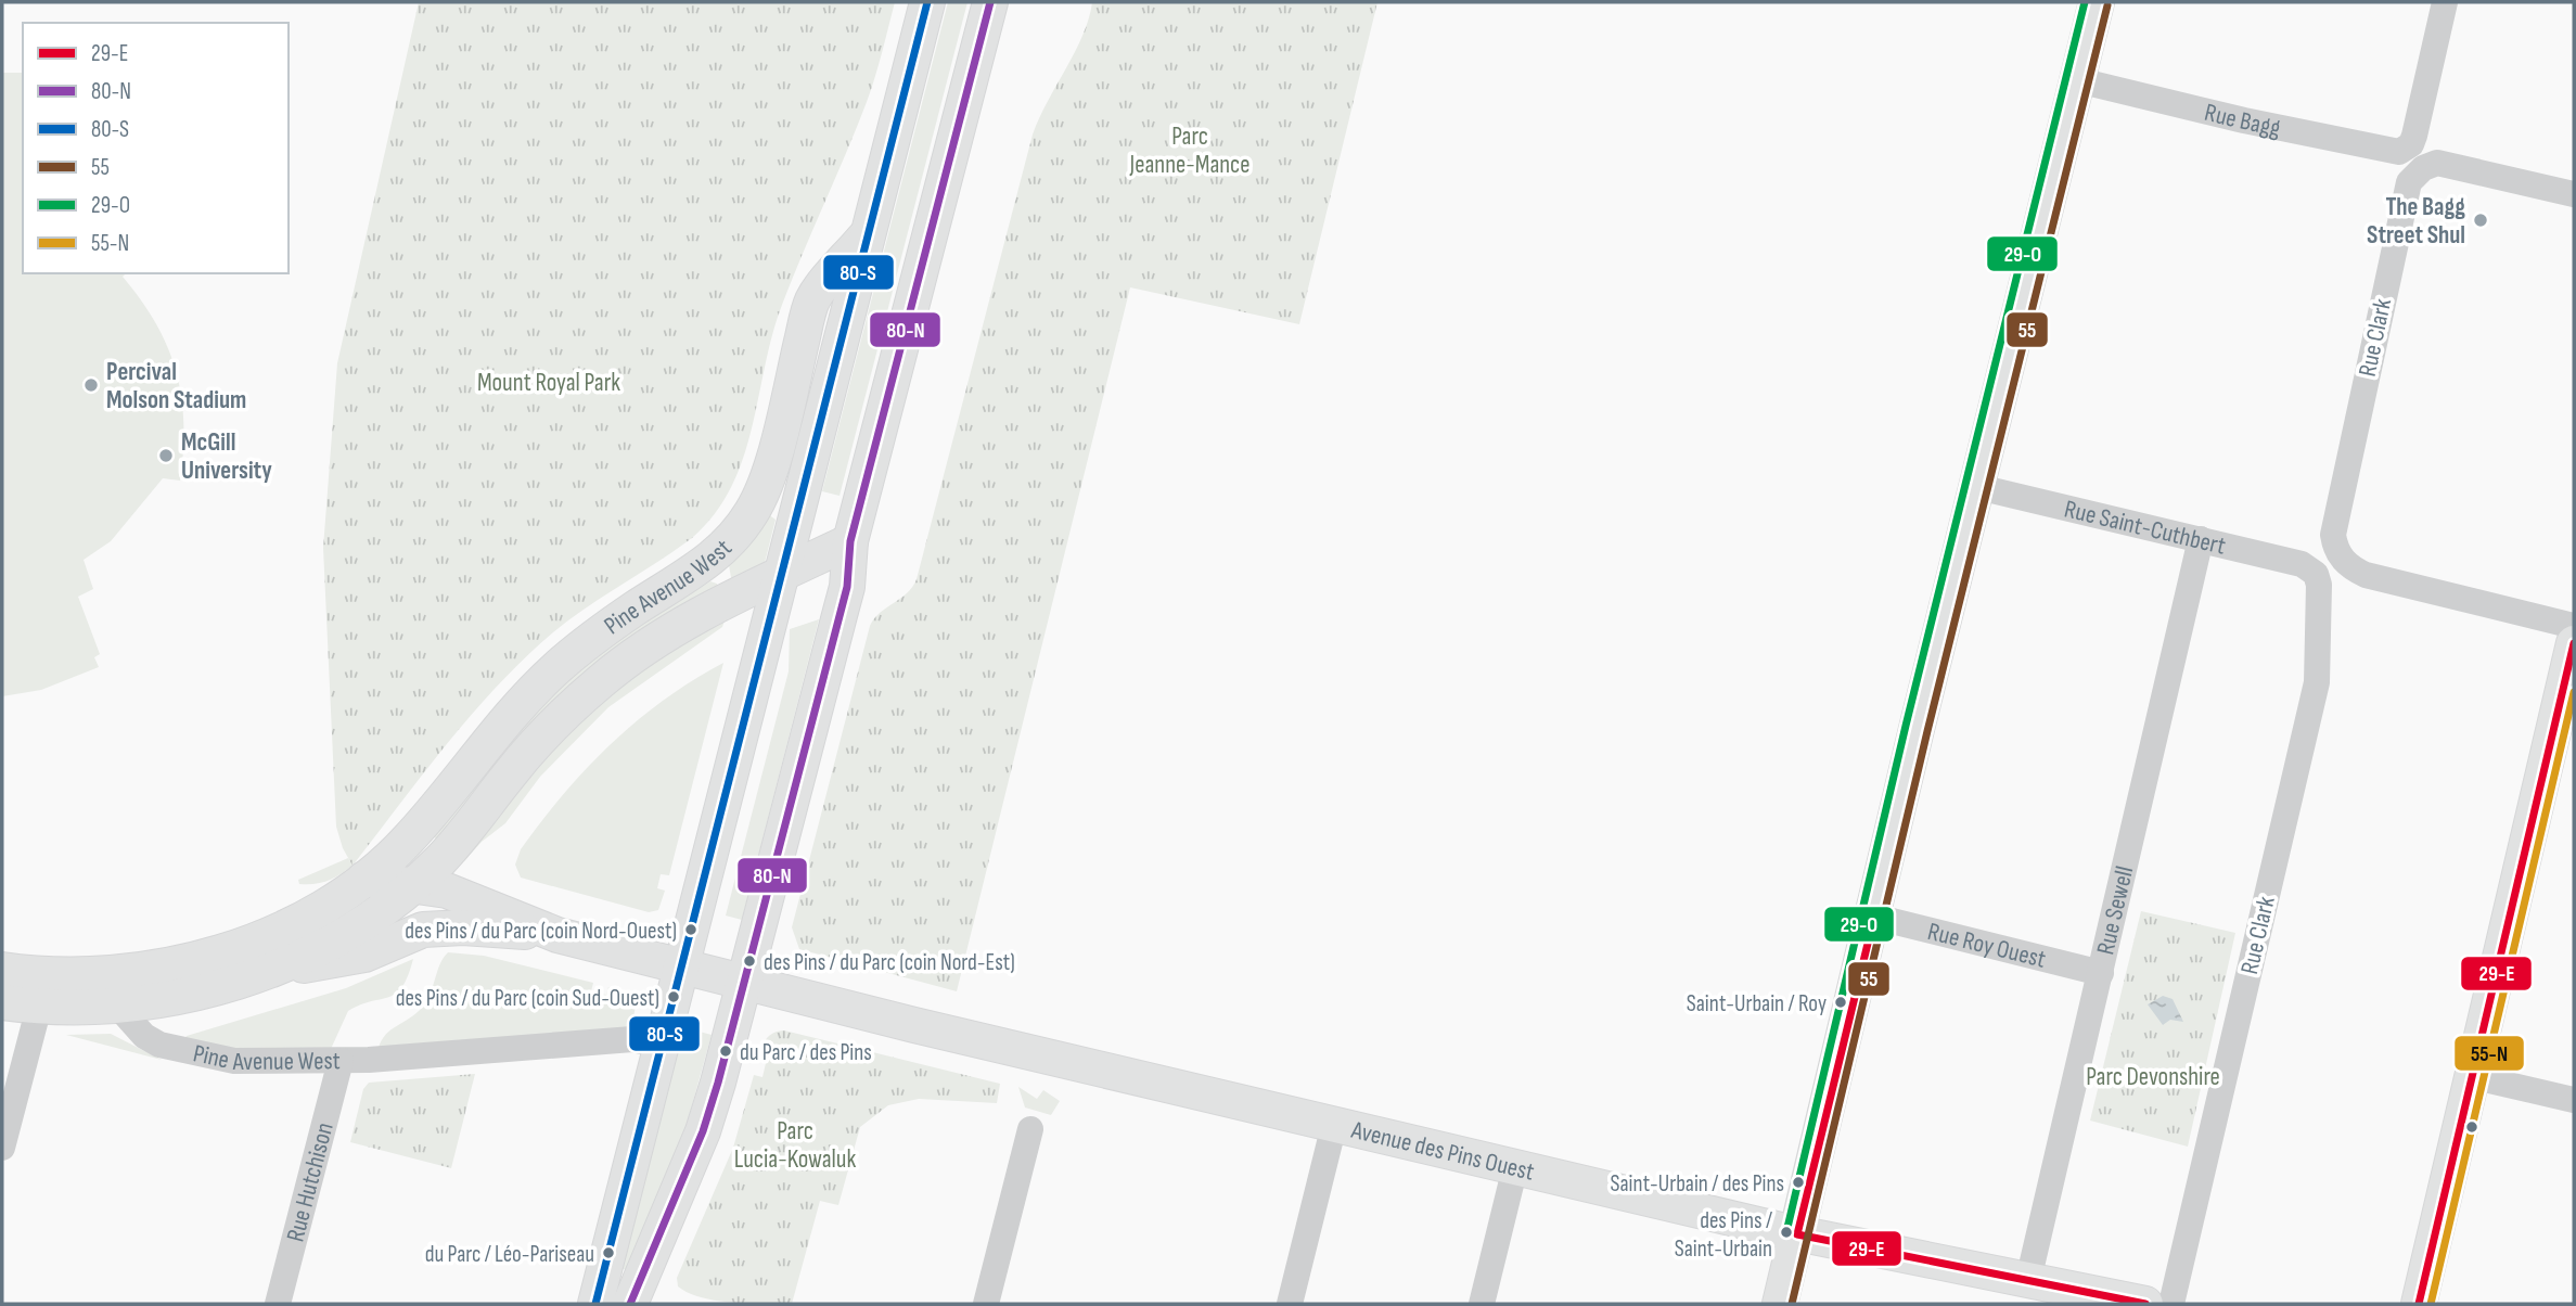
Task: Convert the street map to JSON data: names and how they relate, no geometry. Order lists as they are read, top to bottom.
{
  "streets": {
    "main road": ["Pine Avenue West", "Avenue des Pins Ouest"],
    "street": [
      "Rue Bagg",
      "Rue Clark",
      "Rue Saint-Cuthbert",
      "Rue Sewell",
      "Rue Roy Ouest",
      "Rue Hutchison"
    ]
  },
  "crossings": [
    ["Rue Bagg", "Rue Clark"],
    ["Rue Clark", "Rue Saint-Cuthbert"],
    ["Rue Saint-Cuthbert", "Rue Sewell"],
    ["Pine Avenue West", "Avenue des Pins Ouest"],
    ["Pine Avenue West", "Rue Hutchison"],
    ["Rue Sewell", "Rue Roy Ouest"],
    ["Rue Sewell", "Avenue des Pins Ouest"]
  ],
  "parks": [
    "Parc Jeanne-Mance",
    "Mount Royal Park",
    "Parc Devonshire",
    "Parc Lucia-Kowaluk"
  ],
  "places": [
    "The Bagg Street Shul",
    "Percival Molson Stadium",
    "McGill University",
    "des Pins / du Parc (coin Nord-Ouest)",
    "des Pins / du Parc (coin Nord-Est)",
    "des Pins / du Parc (coin Sud-Ouest)",
    "Saint-Urbain / Roy",
    "du Parc / des Pins",
    "Saint-Urbain / des Pins",
    "des Pins / Saint-Urbain",
    "du Parc / Léo-Pariseau"
  ],
  "lines": [
    "transit line 80-N",
    "transit line 80-S",
    "transit line 29-O",
    "transit line 55",
    "transit line 29-E",
    "transit line 55-N"
  ],
  "legend": [
    "29-E",
    "80-N",
    "80-S",
    "55",
    "29-O",
    "55-N"
  ]
}
